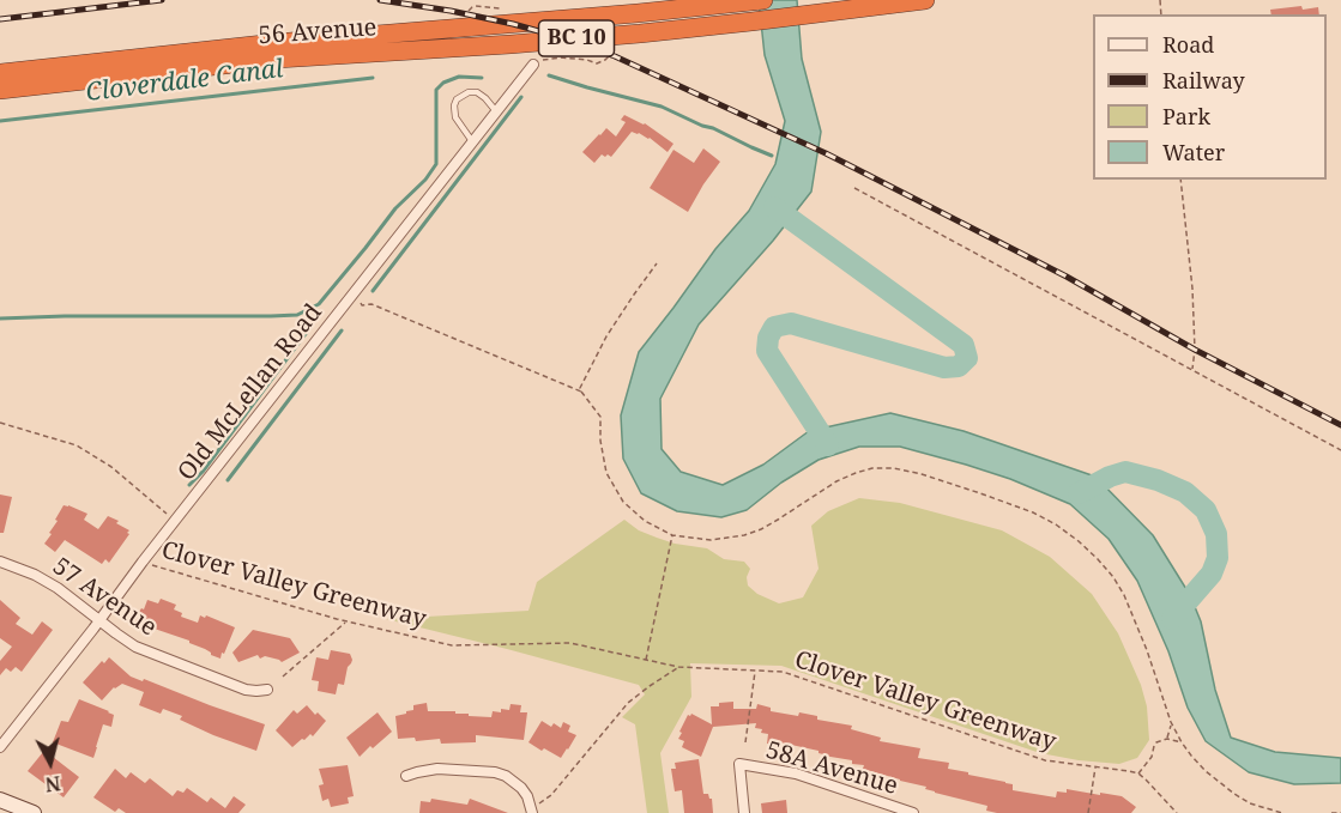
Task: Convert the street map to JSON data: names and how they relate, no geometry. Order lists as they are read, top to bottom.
{
  "streets": {
    "highway": ["56 Avenue", "BC 10"],
    "street": ["Old McLellan Road", "57 Avenue", "58A Avenue"],
    "path": ["Clover Valley Greenway"]
  },
  "crossings": [
    ["56 Avenue", "BC 10"],
    ["Old McLellan Road", "Clover Valley Greenway"],
    ["Old McLellan Road", "57 Avenue"]
  ],
  "water": ["Cloverdale Canal"],
  "legend": [
    "Road",
    "Railway",
    "Park",
    "Water"
  ],
  "north": "bottom"
}
